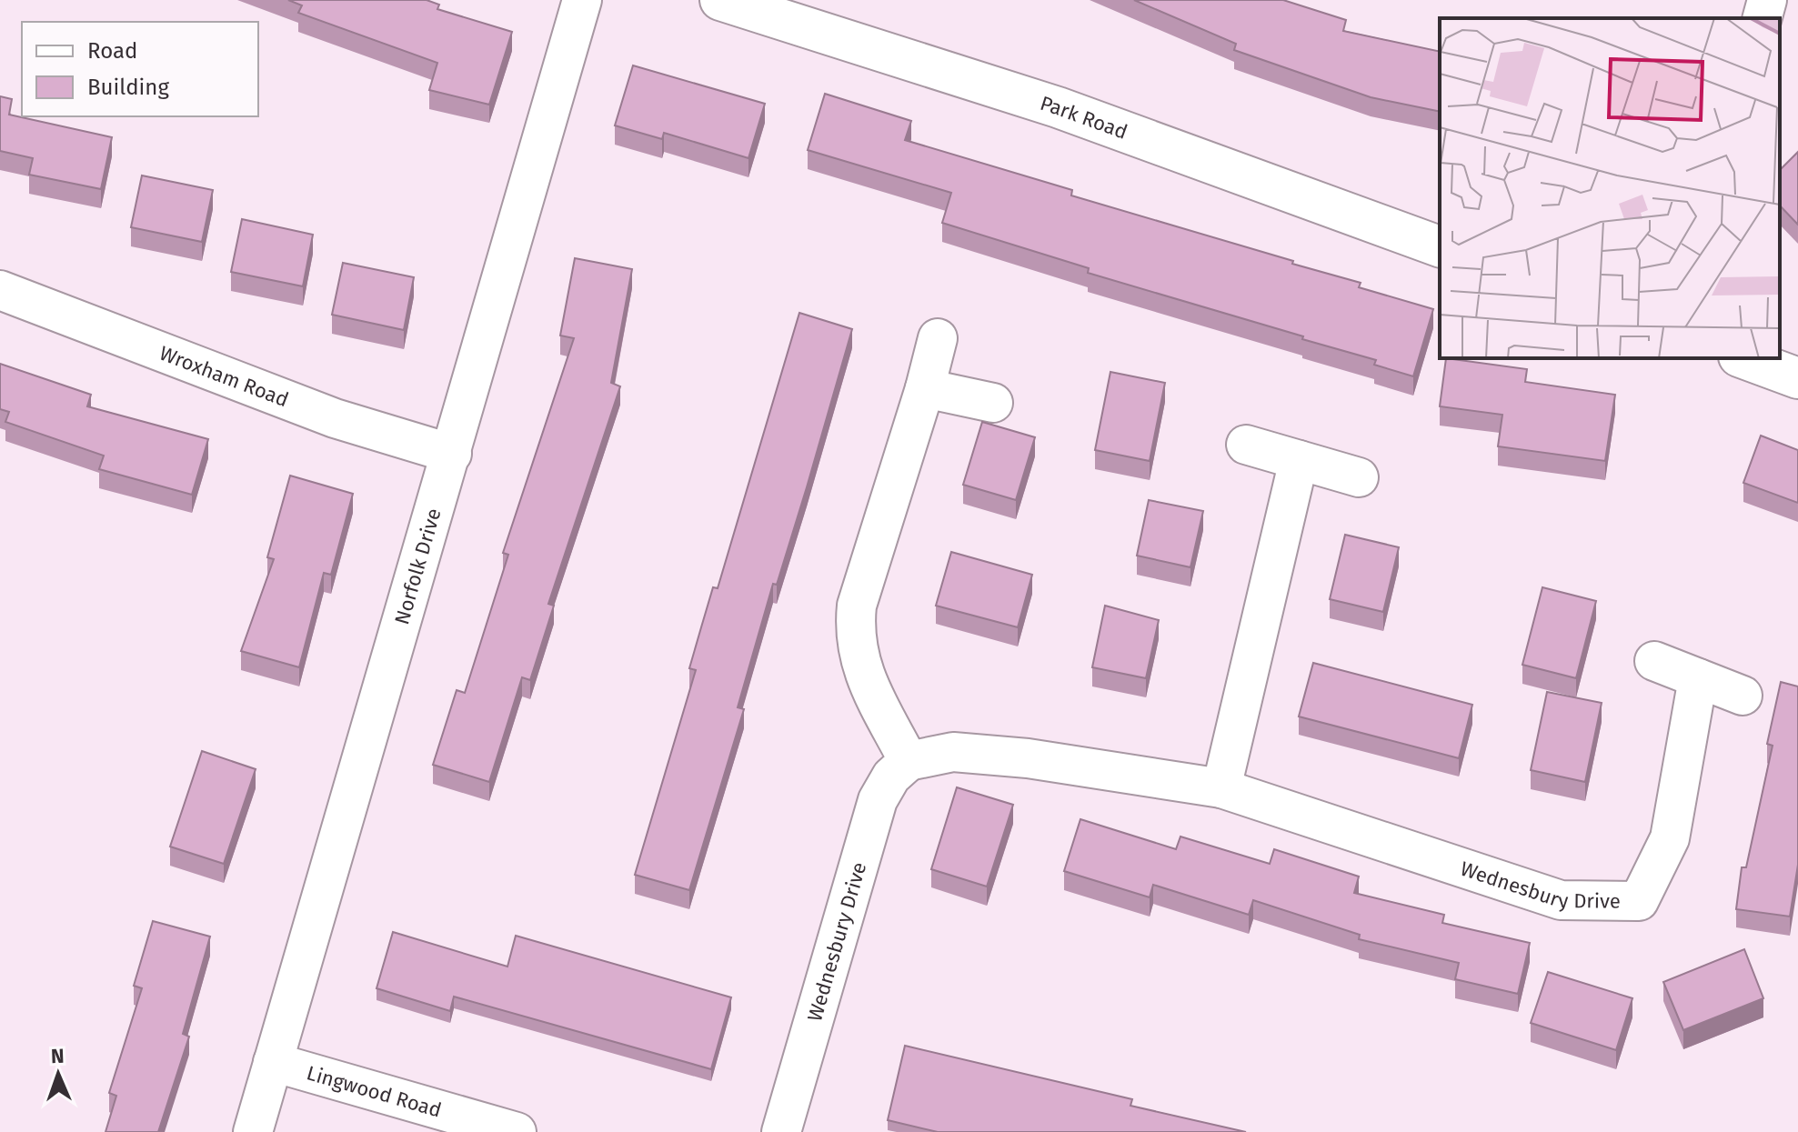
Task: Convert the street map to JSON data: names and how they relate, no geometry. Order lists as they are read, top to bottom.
{
  "streets": {
    "street": [
      "Park Road",
      "Wroxham Road",
      "Norfolk Drive",
      "Wednesbury Drive",
      "Lingwood Road"
    ]
  },
  "crossings": [
    ["Wroxham Road", "Norfolk Drive"],
    ["Norfolk Drive", "Lingwood Road"]
  ],
  "legend": ["Road", "Building"],
  "north": "top"
}
